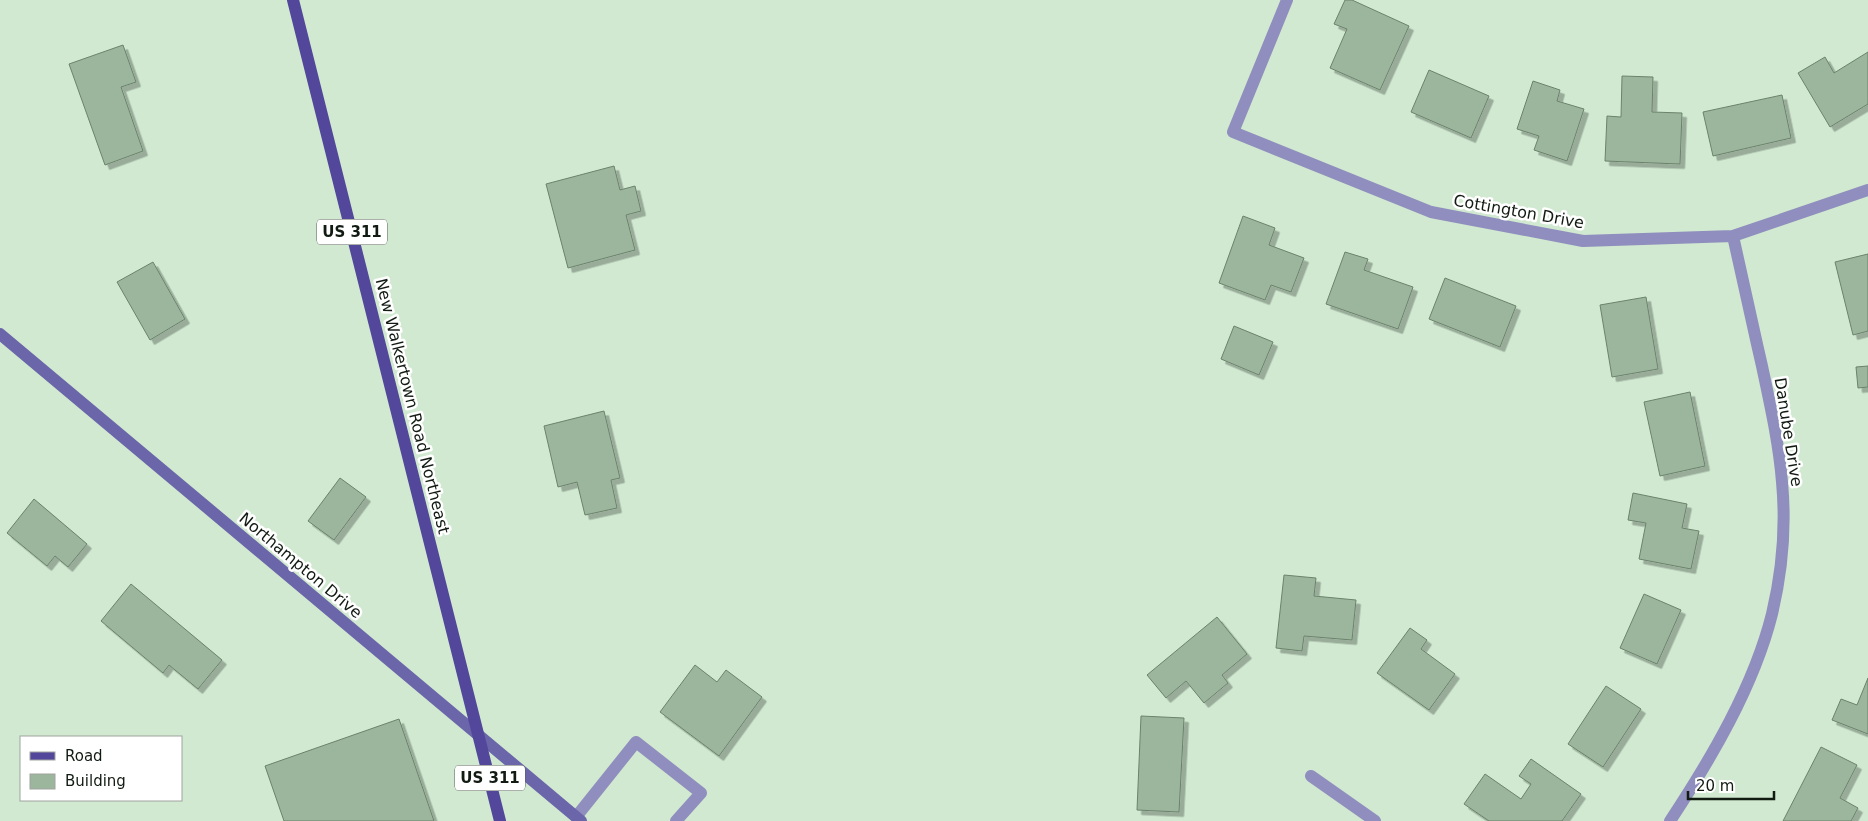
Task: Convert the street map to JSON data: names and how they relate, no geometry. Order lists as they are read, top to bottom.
{
  "streets": {
    "main road": ["US 311", "New Walkertown Road Northeast"],
    "street": ["Cottington Drive", "Danube Drive", "Northampton Drive"]
  },
  "crossings": [
    ["Cottington Drive", "Danube Drive"],
    ["New Walkertown Road Northeast", "Northampton Drive"]
  ],
  "legend": ["Road", "Building"],
  "scale_bar": "20 m"
}
